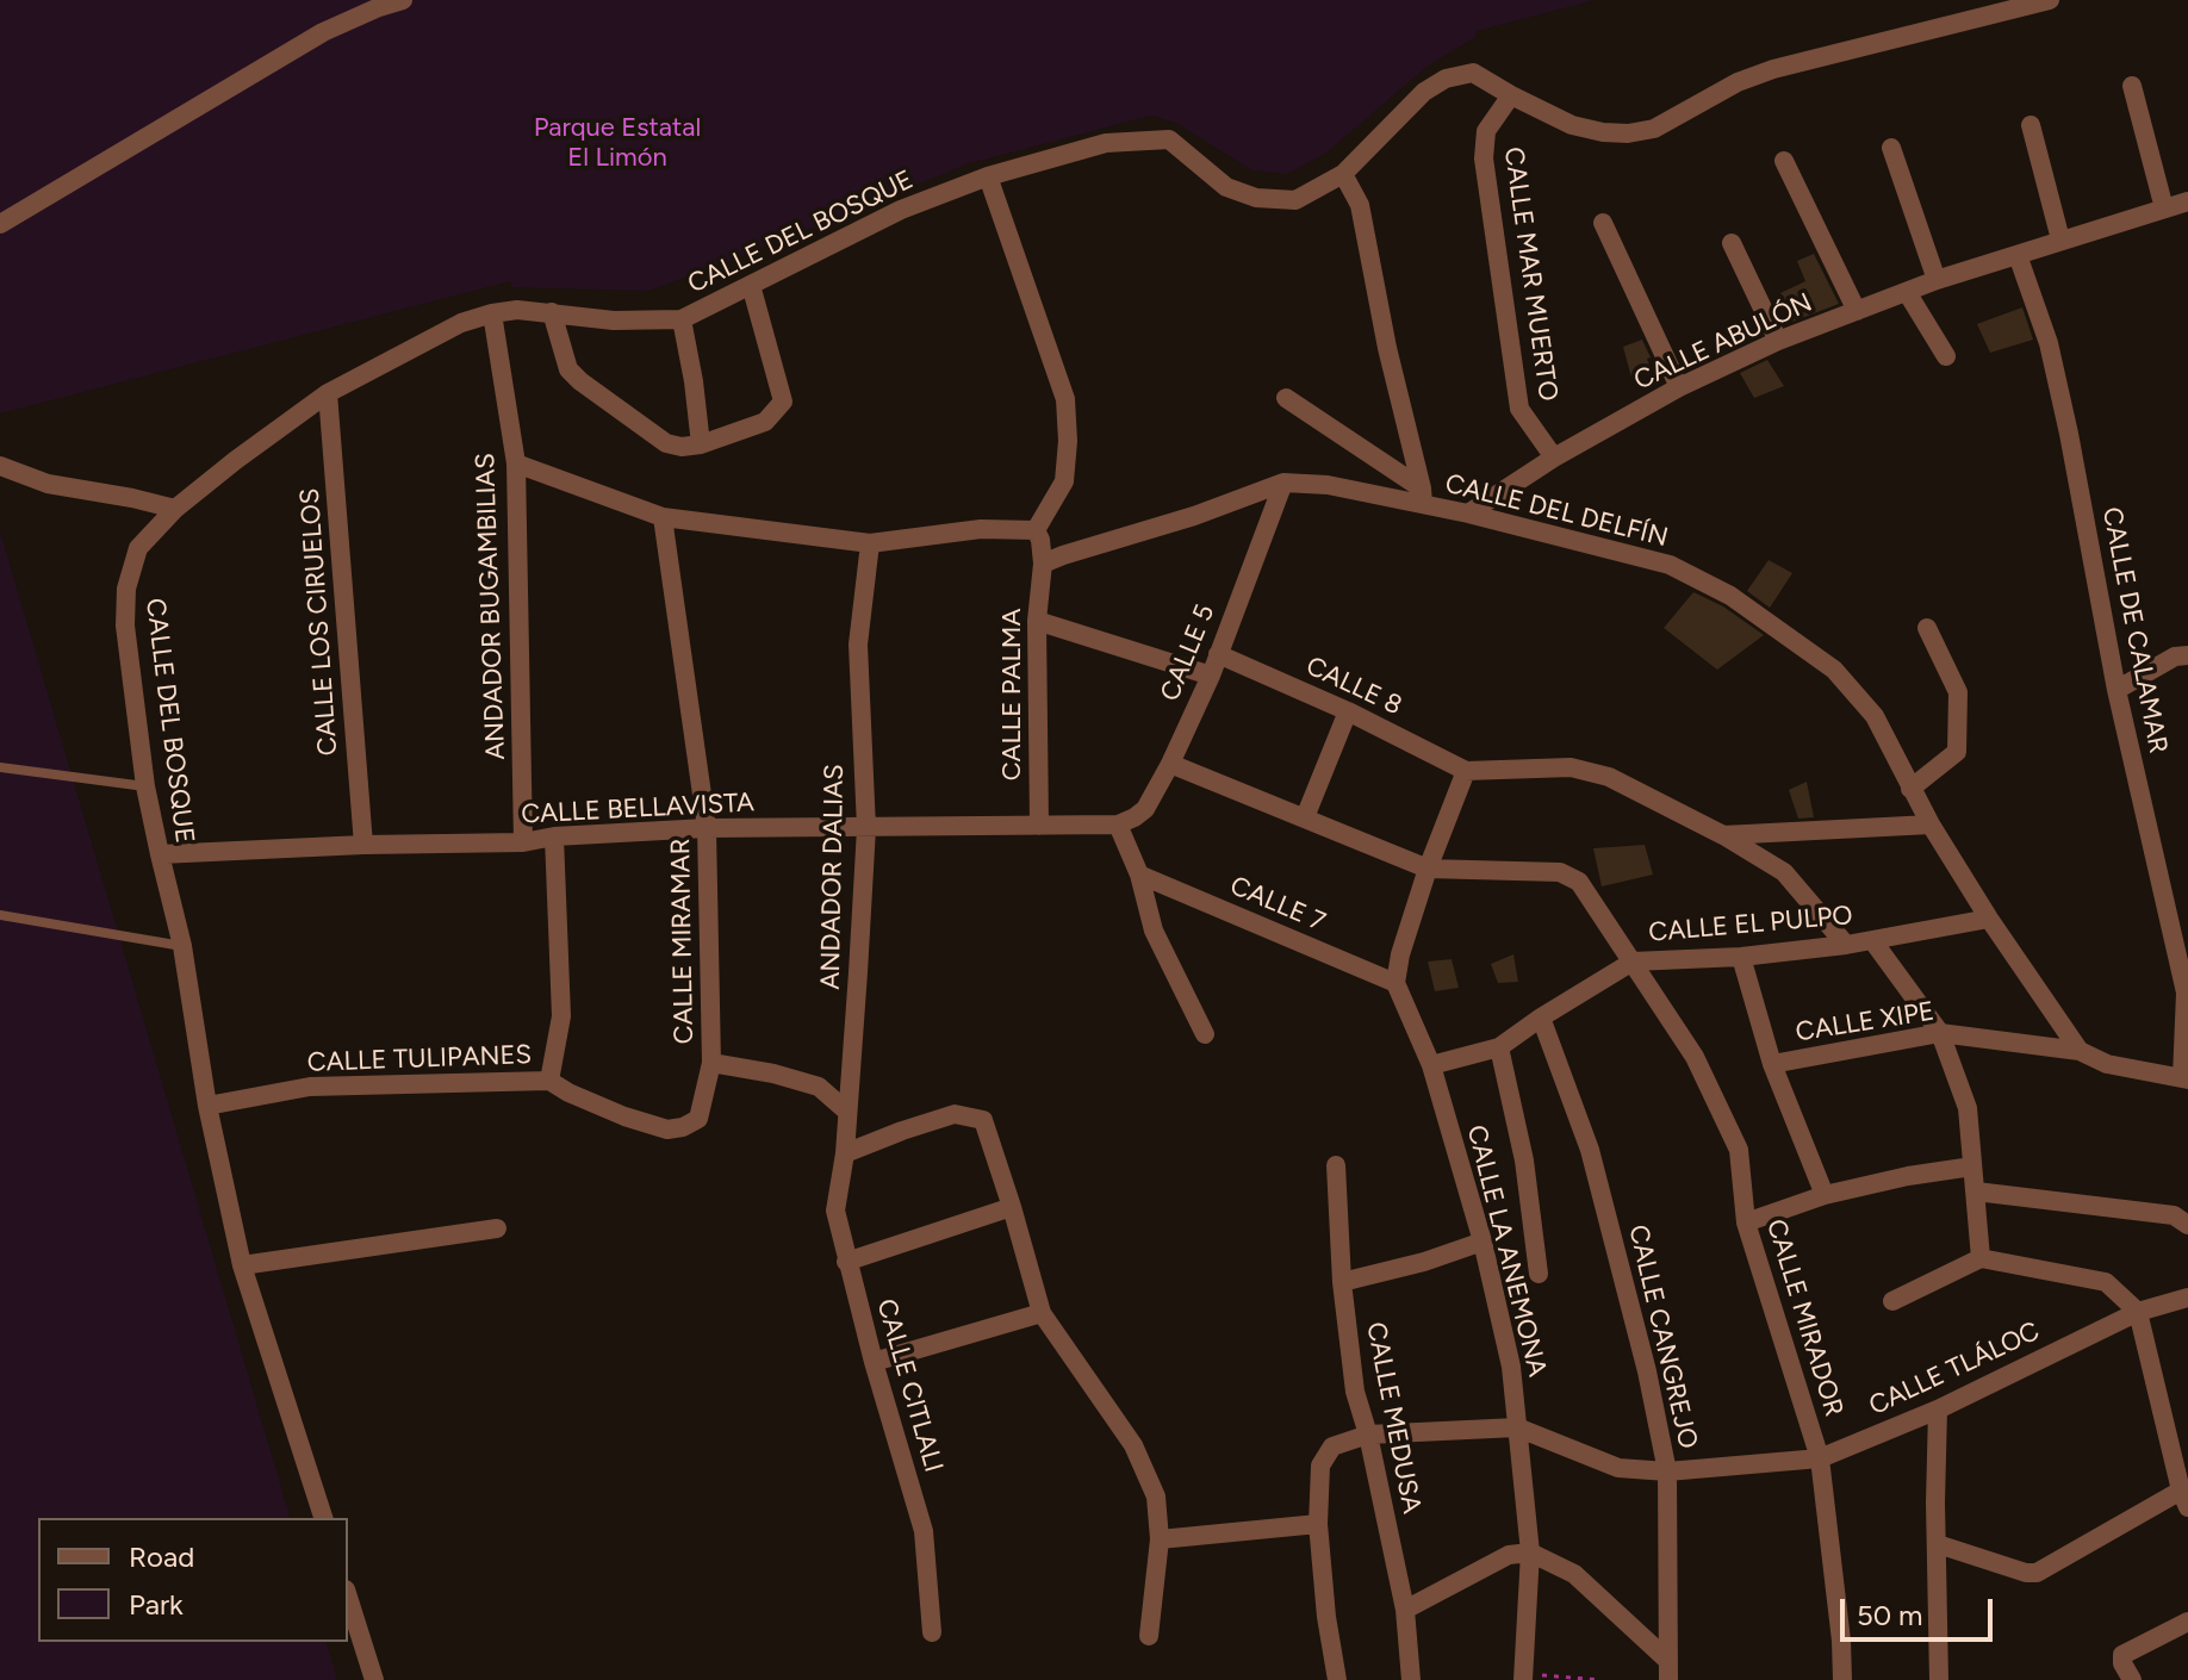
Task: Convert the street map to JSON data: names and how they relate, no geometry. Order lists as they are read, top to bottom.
{
  "streets": {
    "street": [
      "CALLE DEL BOSQUE",
      "CALLE MAR MUERTO",
      "CALLE ABULÓN",
      "CALLE DEL DELFÍN",
      "ANDADOR BUGAMBILIAS",
      "CALLE LOS CIRUELOS",
      "CALLE DE CALAMAR",
      "CALLE 5",
      "CALLE 8",
      "CALLE PALMA",
      "CALLE BELLAVISTA",
      "ANDADOR DALIAS",
      "CALLE 7",
      "CALLE EL PULPO",
      "CALLE MIRAMAR",
      "CALLE XIPE",
      "CALLE TULIPANES",
      "CALLE LA ANEMONA",
      "CALLE MIRADOR",
      "CALLE CANGREJO",
      "CALLE TLÁLOC",
      "CALLE CITLALI",
      "CALLE MEDUSA"
    ]
  },
  "crossings": [
    ["CALLE DEL BOSQUE", "CALLE MAR MUERTO"],
    ["CALLE DEL BOSQUE", "ANDADOR BUGAMBILIAS"],
    ["CALLE DEL BOSQUE", "CALLE LOS CIRUELOS"],
    ["CALLE DEL BOSQUE", "CALLE BELLAVISTA"],
    ["CALLE DEL BOSQUE", "CALLE TULIPANES"],
    ["CALLE MAR MUERTO", "CALLE ABULÓN"],
    ["CALLE ABULÓN", "CALLE DEL DELFÍN"],
    ["CALLE ABULÓN", "CALLE DE CALAMAR"],
    ["CALLE DEL DELFÍN", "CALLE 5"],
    ["CALLE DEL DELFÍN", "CALLE EL PULPO"],
    ["CALLE DEL DELFÍN", "CALLE XIPE"],
    ["ANDADOR BUGAMBILIAS", "CALLE BELLAVISTA"],
    ["CALLE LOS CIRUELOS", "CALLE BELLAVISTA"],
    ["CALLE DE CALAMAR", "CALLE XIPE"],
    ["CALLE 5", "CALLE 8"],
    ["CALLE 5", "CALLE BELLAVISTA"],
    ["CALLE PALMA", "CALLE BELLAVISTA"],
    ["CALLE BELLAVISTA", "ANDADOR DALIAS"],
    ["CALLE BELLAVISTA", "CALLE MIRAMAR"],
    ["ANDADOR DALIAS", "CALLE CITLALI"],
    ["CALLE 7", "CALLE LA ANEMONA"],
    ["CALLE EL PULPO", "CALLE LA ANEMONA"],
    ["CALLE EL PULPO", "CALLE MIRADOR"],
    ["CALLE EL PULPO", "CALLE CANGREJO"],
    ["CALLE MIRAMAR", "CALLE TULIPANES"],
    ["CALLE LA ANEMONA", "CALLE TLÁLOC"],
    ["CALLE MIRADOR", "CALLE TLÁLOC"],
    ["CALLE CANGREJO", "CALLE TLÁLOC"]
  ],
  "parks": ["Parque Estatal El Limón"],
  "legend": ["Road", "Park"],
  "scale_bar": "50 m"
}
